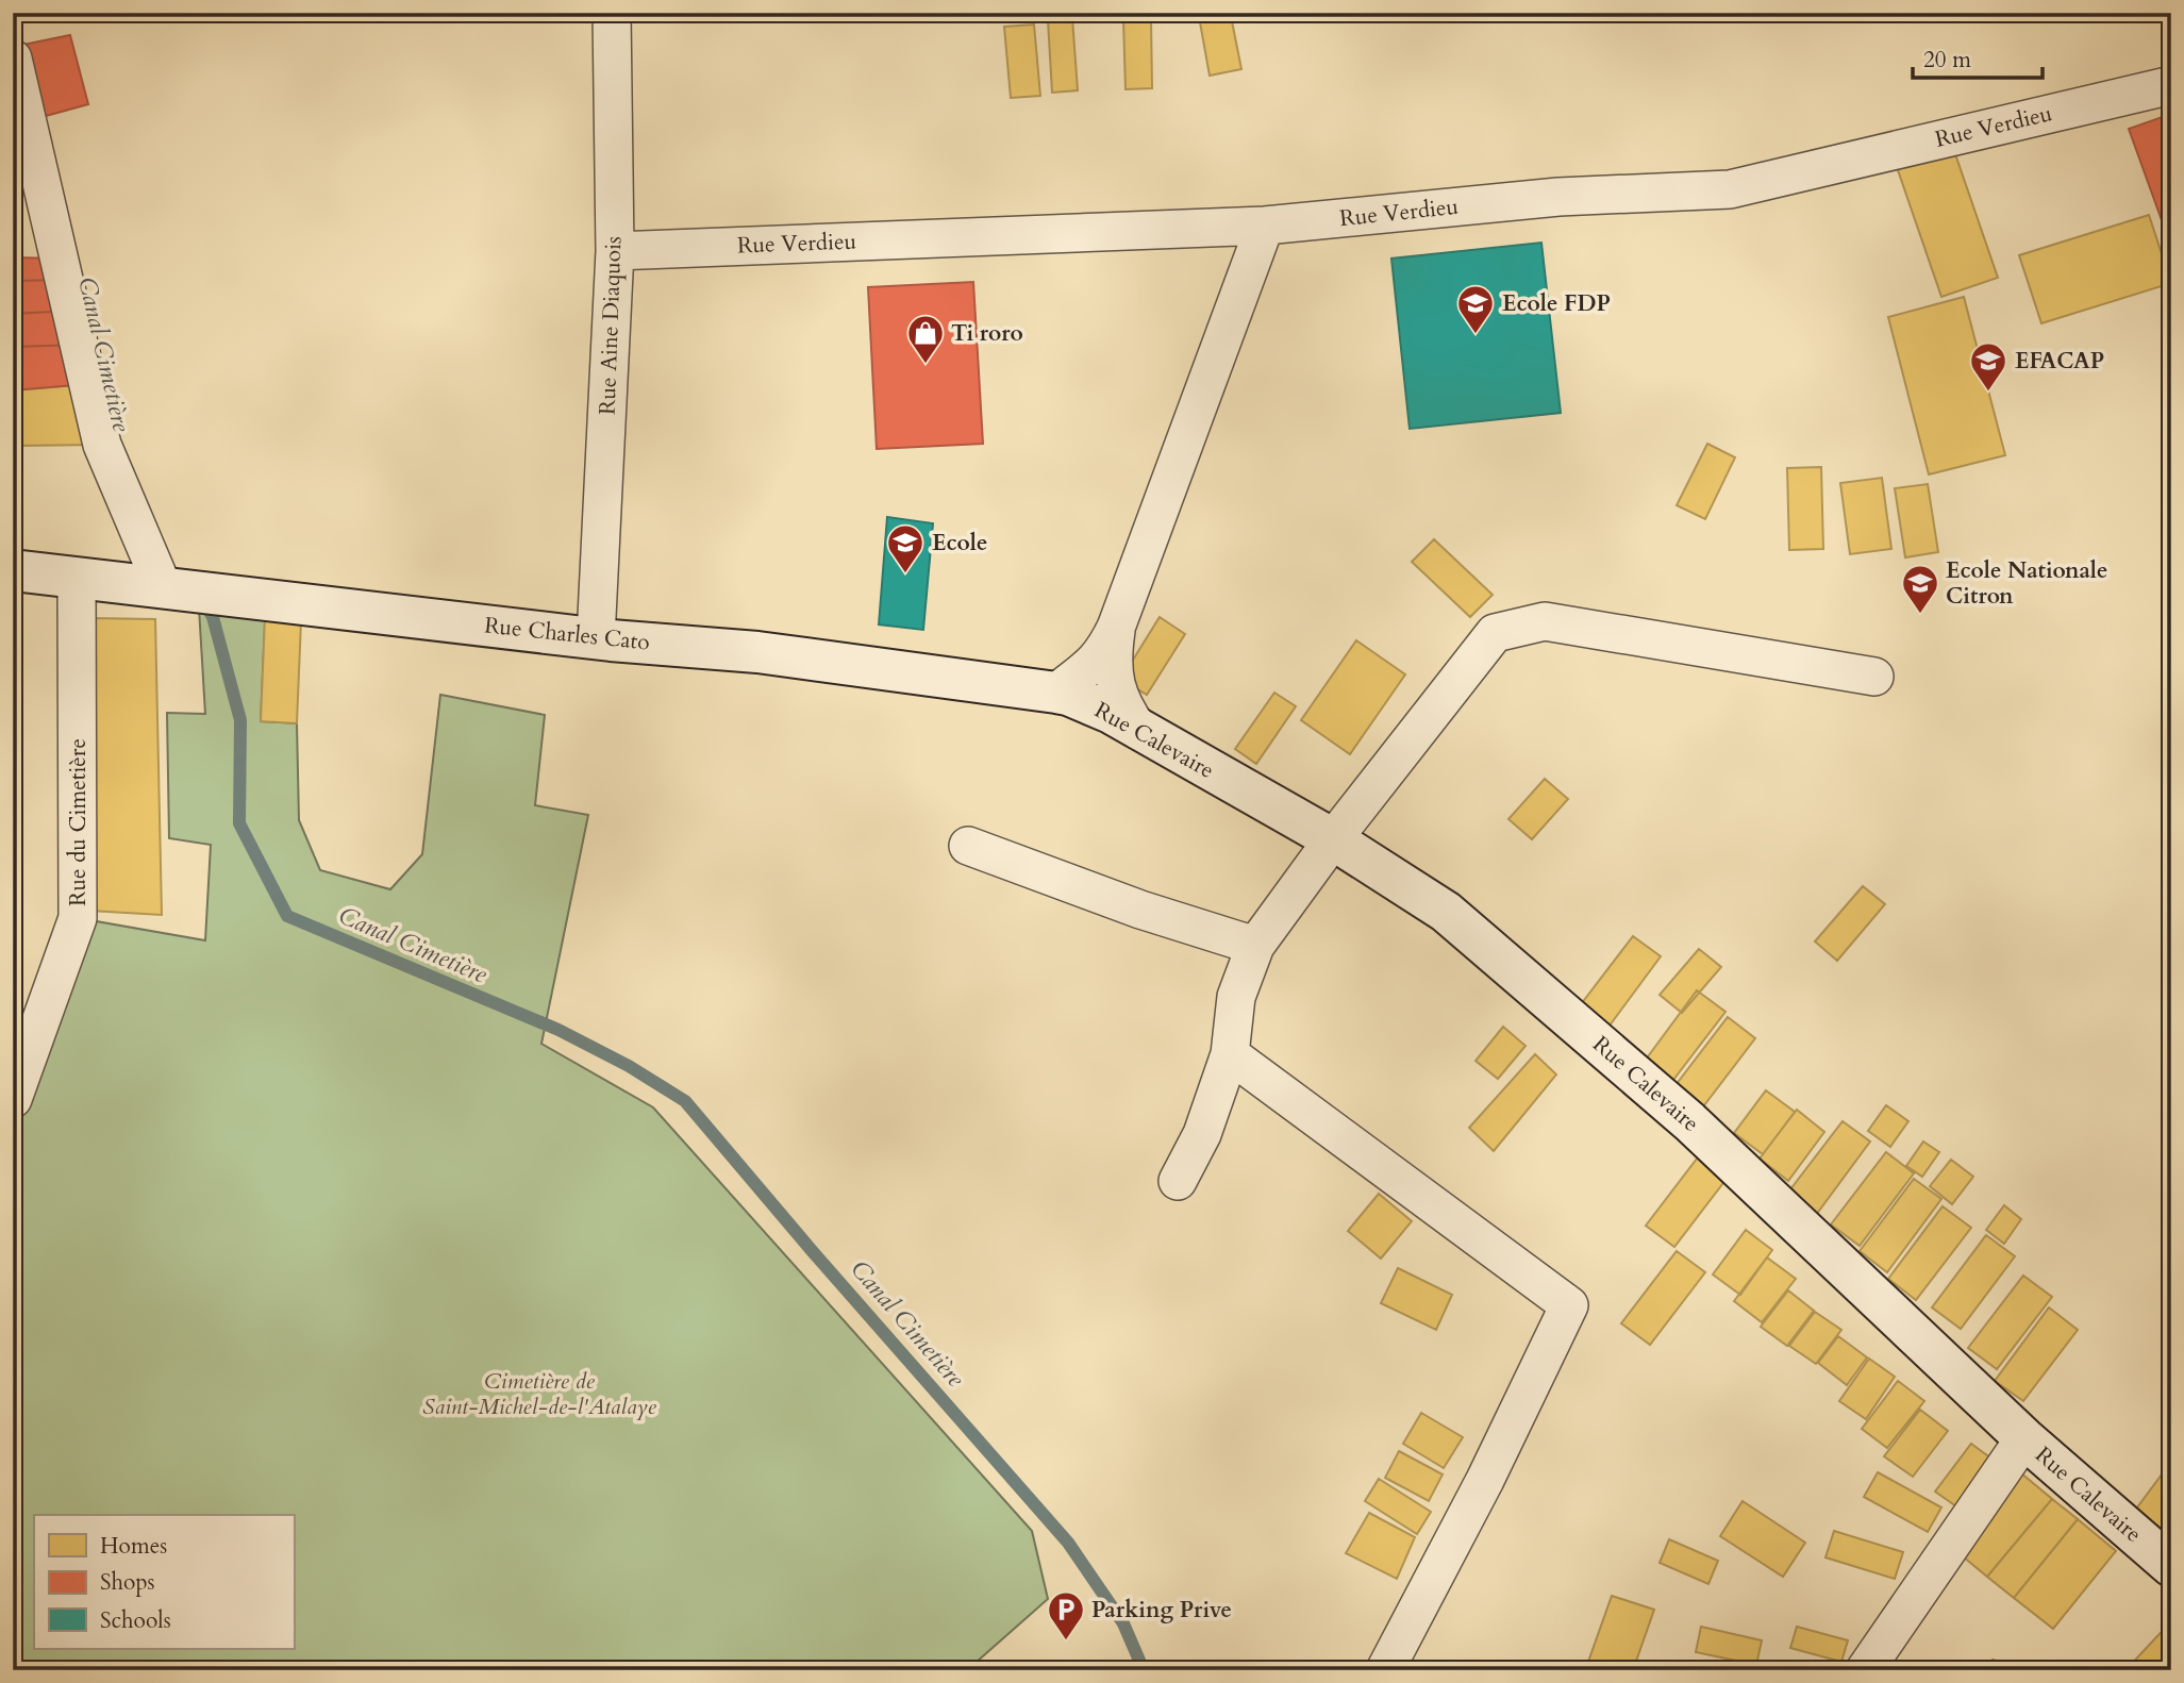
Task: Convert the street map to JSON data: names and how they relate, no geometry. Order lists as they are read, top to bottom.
{
  "streets": {
    "main road": ["Rue Charles Cato", "Rue Calevaire"],
    "street": ["Rue Verdieu", "Rue Aine Diaquois", "Rue du Cimetière"]
  },
  "crossings": [
    ["Rue Verdieu", "Rue Aine Diaquois"],
    ["Rue Aine Diaquois", "Rue Charles Cato"],
    ["Rue Charles Cato", "Rue Calevaire"],
    ["Rue Charles Cato", "Rue du Cimetière"]
  ],
  "water": ["Canal Cimetière"],
  "parks": ["Cimetière de Saint-Michel-de-l'Atalaye"],
  "places": {
    "school or university": [
      "Ecole FDP",
      "EFACAP",
      "Ecole",
      "Ecole Nationale Citron"
    ],
    "shop": ["Ti roro"],
    "parking": ["Parking Prive"]
  },
  "legend": ["Homes", "Shops", "Schools"],
  "scale_bar": "20 m"
}
